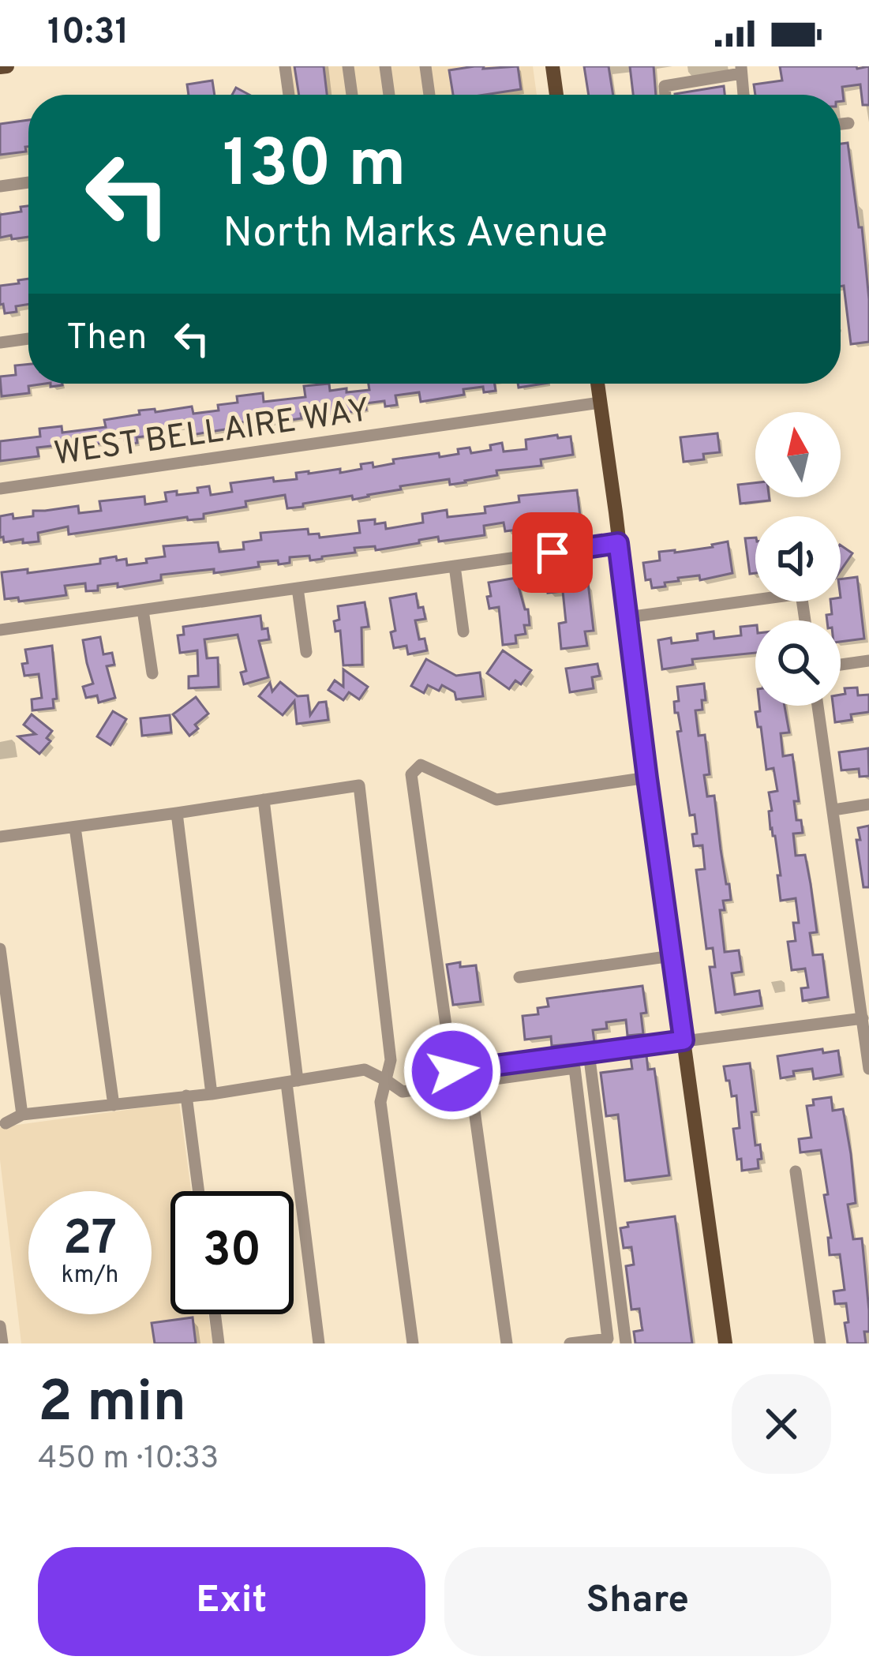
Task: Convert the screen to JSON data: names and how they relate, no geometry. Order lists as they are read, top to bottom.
{
  "streets": {
    "street": ["WEST BELLAIRE WAY"]
  },
  "north": "top",
  "page": {
    "status": "10:31",
    "turn": ["130 m", "North Marks Avenue"],
    "then": "Then",
    "speed": "27 km/h",
    "limit": "30",
    "heading": ["2 min", "450 m · 10:33"],
    "buttons": ["Exit", "Share"]
  }
}
